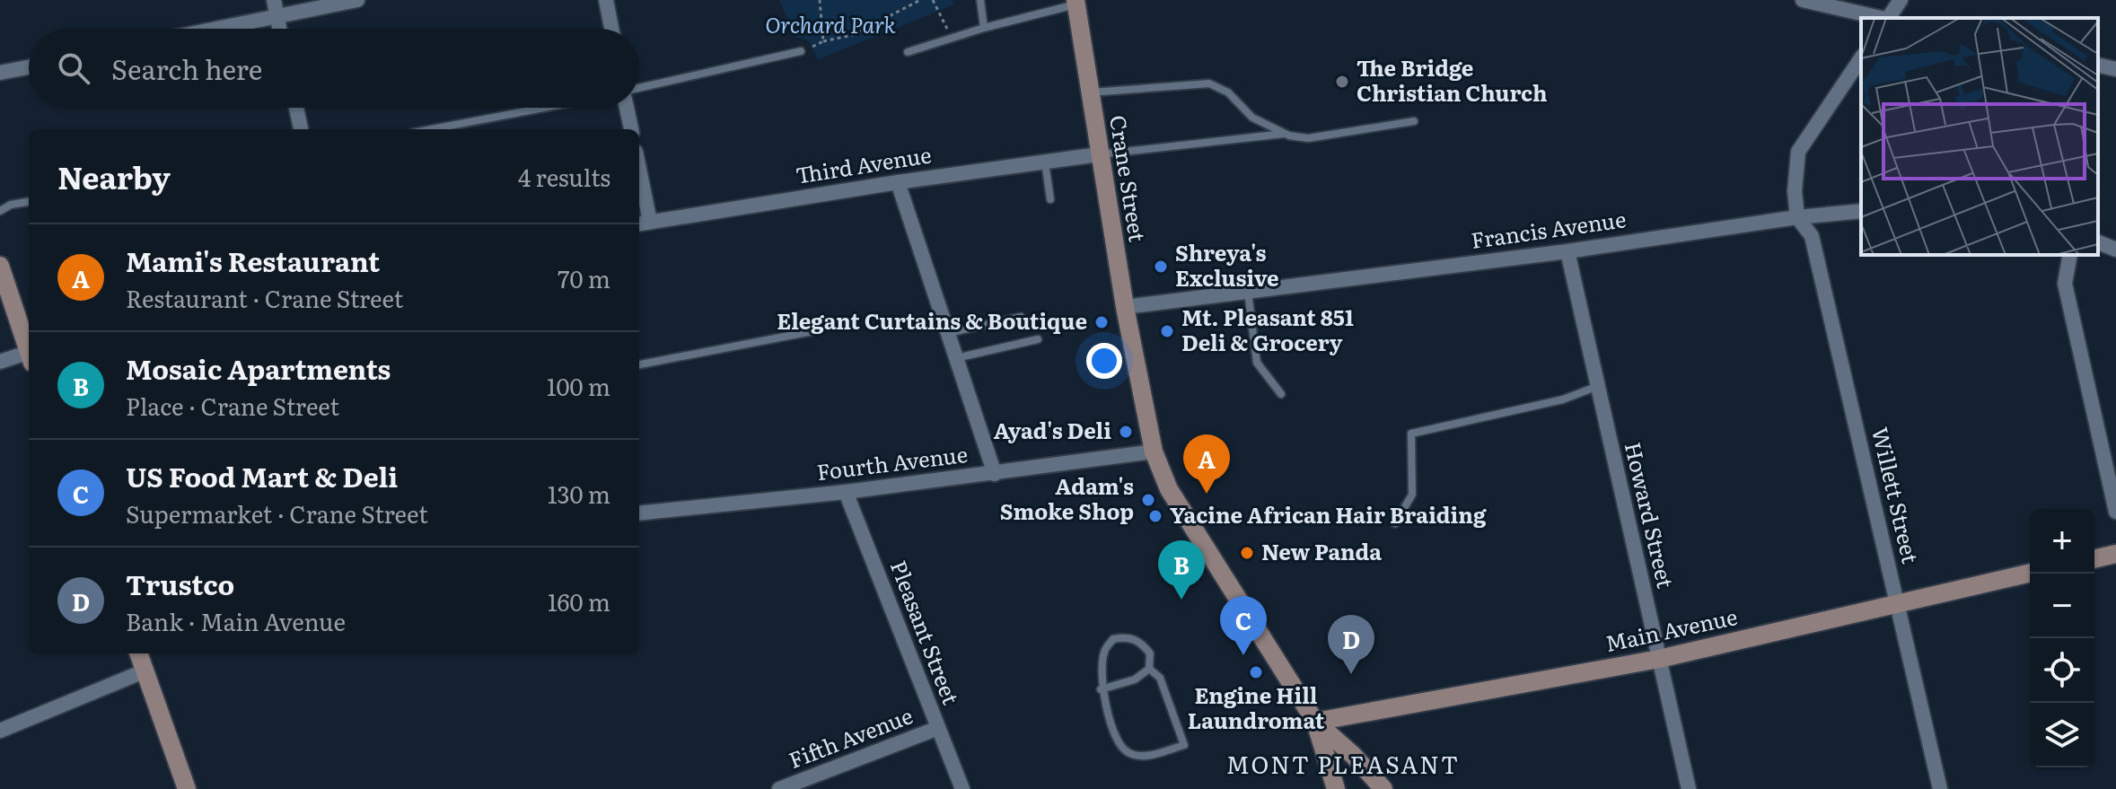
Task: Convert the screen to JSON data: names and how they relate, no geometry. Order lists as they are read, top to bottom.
{
  "streets": {
    "street": [
      "Third Avenue",
      "Crane Street",
      "Francis Avenue",
      "Fourth Avenue",
      "Willett Street",
      "Howard Street",
      "Main Avenue",
      "Pleasant Street",
      "Fifth Avenue"
    ]
  },
  "crossings": [
    ["Third Avenue", "Crane Street"],
    ["Crane Street", "Francis Avenue"],
    ["Crane Street", "Fourth Avenue"],
    ["Crane Street", "Main Avenue"],
    ["Francis Avenue", "Willett Street"],
    ["Francis Avenue", "Howard Street"],
    ["Fourth Avenue", "Pleasant Street"],
    ["Willett Street", "Main Avenue"],
    ["Howard Street", "Main Avenue"],
    ["Pleasant Street", "Fifth Avenue"]
  ],
  "districts": ["MONT PLEASANT"],
  "parks": ["Orchard Park"],
  "places": [
    "The Bridge Christian Church",
    "Shreya's Exclusive",
    "Elegant Curtains & Boutique",
    "Mt. Pleasant 851 Deli & Grocery",
    "Ayad's Deli",
    "Adam's Smoke Shop",
    "Yacine African Hair Braiding",
    "New Panda",
    "Engine Hill Laundromat"
  ],
  "page": {
    "search": "Search here",
    "heading": ["Nearby", "4 results"],
    "list": [
      {
        "mark": "A",
        "name": "Mami's Restaurant",
        "note": "Restaurant · Crane Street",
        "value": "70 m"
      },
      {
        "mark": "B",
        "name": "Mosaic Apartments",
        "note": "Place · Crane Street",
        "value": "100 m"
      },
      {
        "mark": "C",
        "name": "US Food Mart & Deli",
        "note": "Supermarket · Crane Street",
        "value": "130 m"
      },
      {
        "mark": "D",
        "name": "Trustco",
        "note": "Bank · Main Avenue",
        "value": "160 m"
      }
    ],
    "pins": [
      "A",
      "B",
      "C",
      "D"
    ],
    "map_buttons": ["+", "−"]
  }
}
